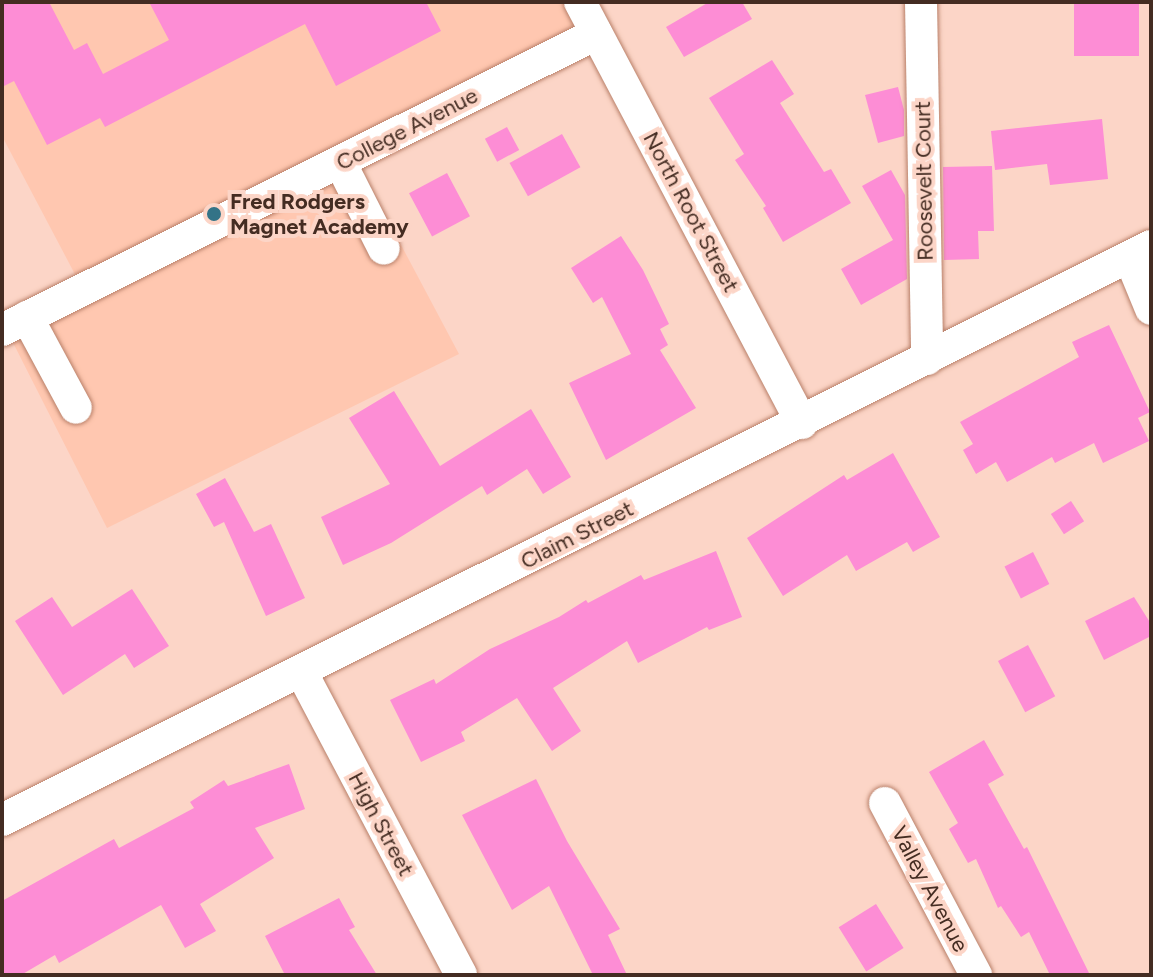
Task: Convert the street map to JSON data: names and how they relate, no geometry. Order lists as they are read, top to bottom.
{
  "streets": {
    "street": [
      "College Avenue",
      "Roosevelt Court",
      "North Root Street",
      "Claim Street",
      "High Street",
      "Valley Avenue"
    ]
  },
  "crossings": [
    ["College Avenue", "North Root Street"],
    ["Roosevelt Court", "Claim Street"],
    ["North Root Street", "Claim Street"],
    ["Claim Street", "High Street"]
  ],
  "places": ["Fred Rodgers Magnet Academy"]
}
